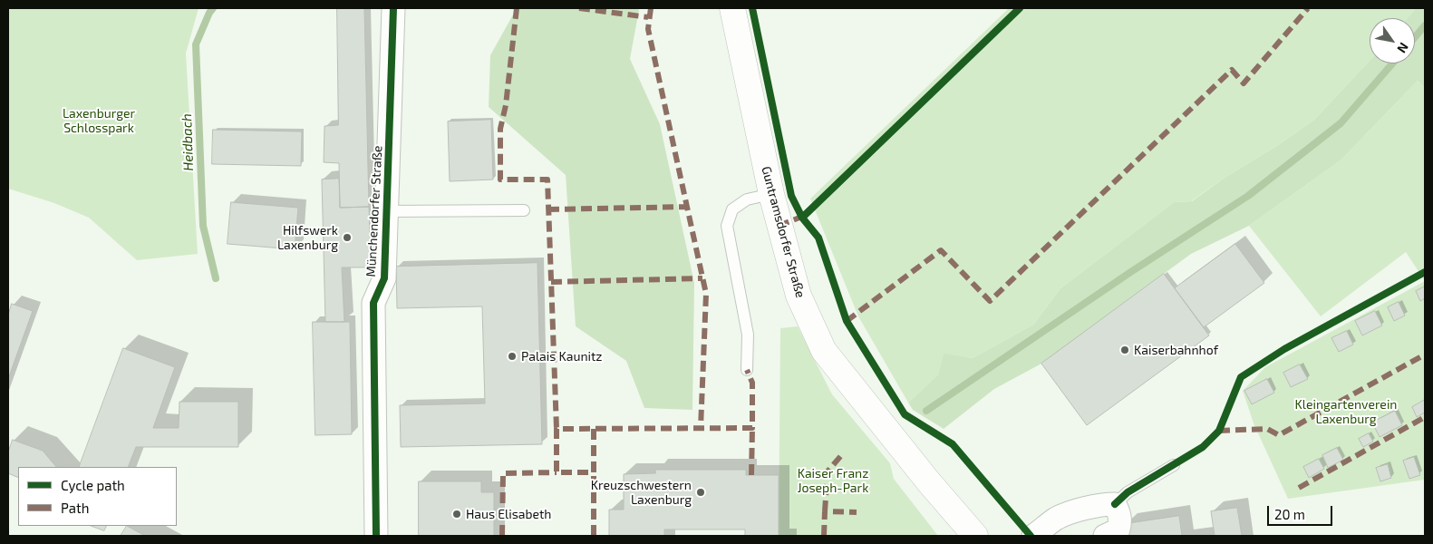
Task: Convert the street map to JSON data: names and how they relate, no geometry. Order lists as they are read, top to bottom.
{
  "streets": {
    "main road": ["Guntramsdorfer Straße"],
    "street": ["Münchendorfer Straße"]
  },
  "water": ["Heidbach"],
  "parks": ["Laxenburger Schlosspark", "Kleingartenverein Laxenburg", "Kaiser Franz Joseph-Park"],
  "places": [
    "Hilfswerk Laxenburg",
    "Kaiserbahnhof",
    "Palais Kaunitz",
    "Kreuzschwestern Laxenburg",
    "Haus Elisabeth"
  ],
  "legend": ["Cycle path", "Path"],
  "scale_bar": "20 m",
  "north": "bottom right"
}
